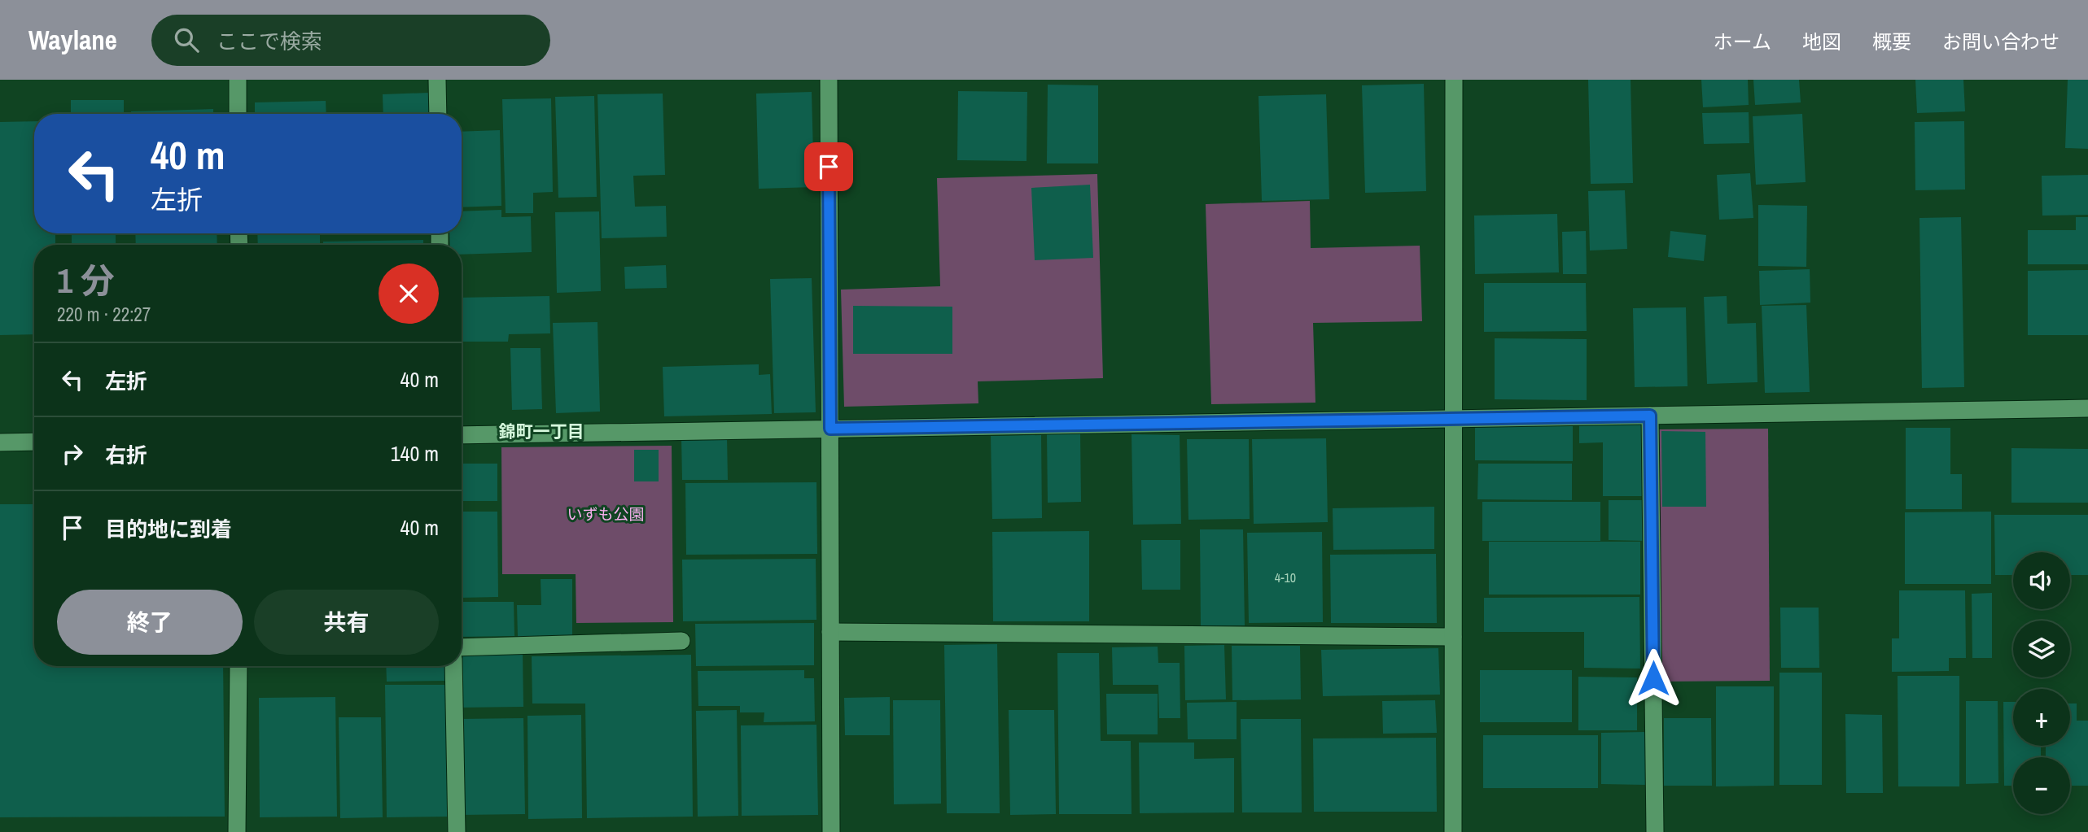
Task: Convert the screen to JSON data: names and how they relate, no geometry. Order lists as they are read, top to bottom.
{
  "districts": ["錦町一丁目"],
  "parks": ["いずも公園"],
  "house_numbers": ["4-10"],
  "page": {
    "header": "Waylane",
    "search": "ここで検索",
    "nav": [
      "ホーム",
      "地図",
      "概要",
      "お問い合わせ"
    ],
    "turn": ["40 m", "左折"],
    "heading": ["1 分", "220 m · 22:27"],
    "list": [
      {
        "name": "左折",
        "value": "40 m"
      },
      {
        "name": "右折",
        "value": "140 m"
      },
      {
        "name": "目的地に到着",
        "value": "40 m"
      }
    ],
    "map_buttons": ["+", "−"],
    "buttons": ["終了", "共有"]
  }
}
